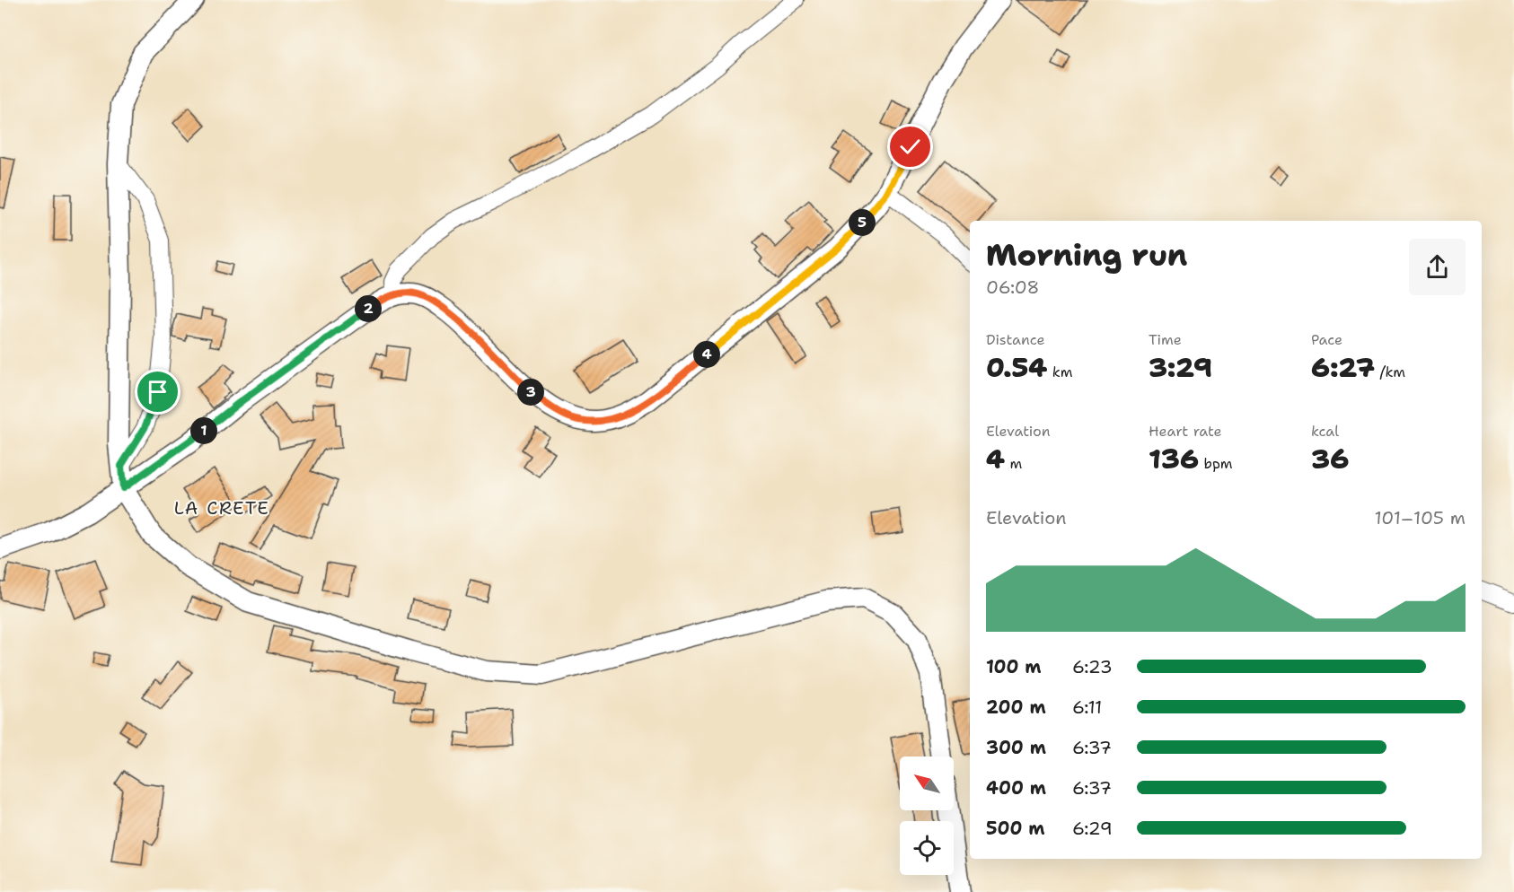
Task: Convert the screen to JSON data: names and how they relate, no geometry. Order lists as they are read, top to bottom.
{
  "districts": ["LA CRETE"],
  "north": "top left",
  "page": {
    "pins": [
      "5",
      "2",
      "4",
      "3",
      "1"
    ],
    "heading": ["Morning run", "06:08"],
    "stats": [
      ["Distance", "0.54 km"],
      ["Time", "3:29"],
      ["Pace", "6:27 /km"],
      ["Elevation", "4 m"],
      ["Heart rate", "136 bpm"],
      ["kcal", "36"]
    ],
    "chart": ["Elevation", "101–105 m"],
    "list": [
      {
        "name": "100 m",
        "note": "6:23"
      },
      {
        "name": "200 m",
        "note": "6:11"
      },
      {
        "name": "300 m",
        "note": "6:37"
      },
      {
        "name": "400 m",
        "note": "6:37"
      },
      {
        "name": "500 m",
        "note": "6:29"
      }
    ]
  }
}
